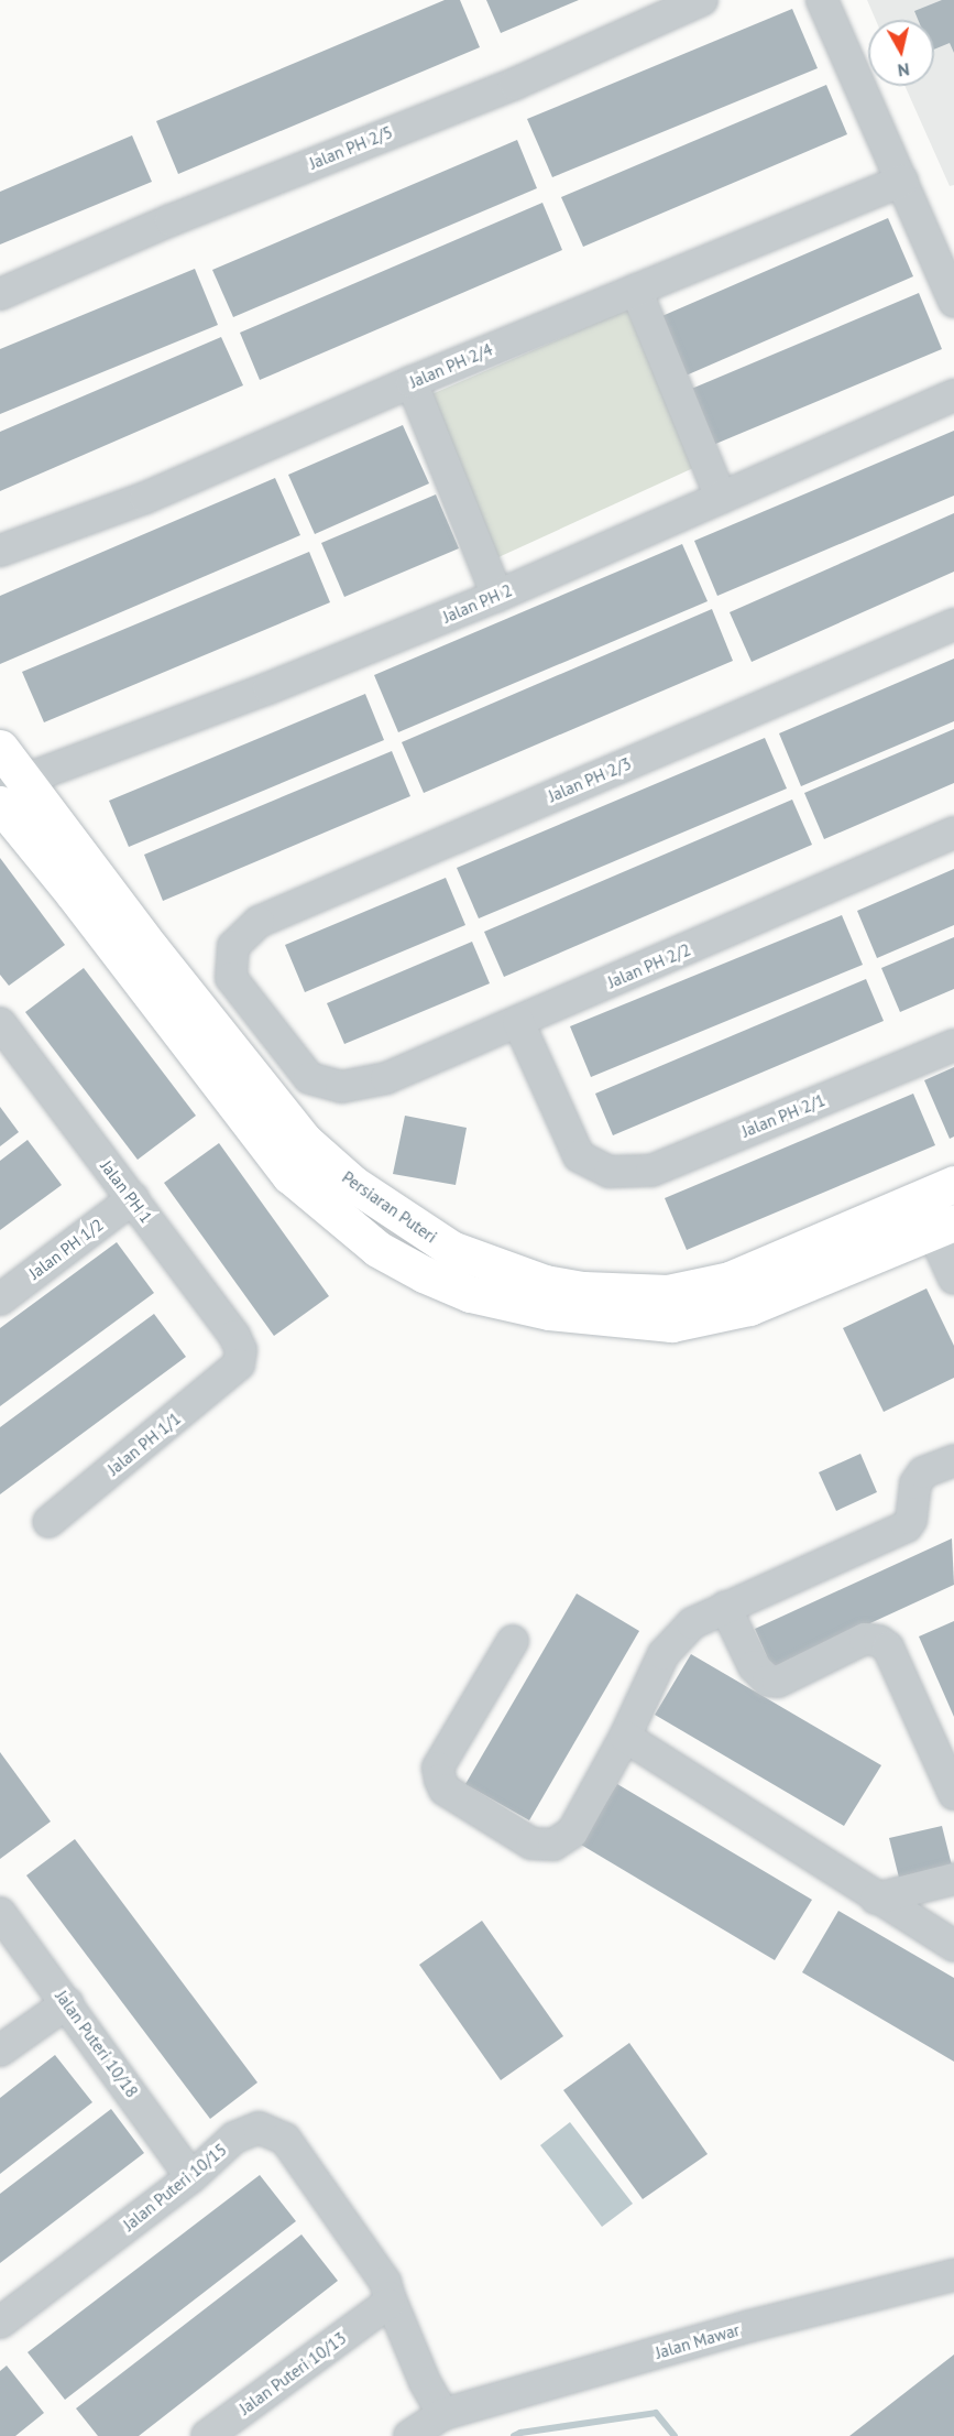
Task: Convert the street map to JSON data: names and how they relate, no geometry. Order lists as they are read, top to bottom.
{
  "streets": {
    "main road": ["Persiaran Puteri"],
    "street": [
      "Jalan PH 2/5",
      "Jalan PH 2/4",
      "Jalan PH 2",
      "Jalan PH 2/3",
      "Jalan PH 2/2",
      "Jalan PH 2/1",
      "Jalan PH 1",
      "Jalan PH 1/2",
      "Jalan PH 1/1",
      "Jalan Puteri 10/18",
      "Jalan Puteri 10/15",
      "Jalan Mawar",
      "Jalan Puteri 10/13"
    ]
  },
  "crossings": [
    ["Jalan PH 2", "Persiaran Puteri"],
    ["Jalan PH 2/3", "Jalan PH 2/2"],
    ["Jalan PH 2/2", "Jalan PH 2/1"],
    ["Jalan PH 1", "Jalan PH 1/2"],
    ["Jalan PH 1", "Jalan PH 1/1"],
    ["Jalan Puteri 10/18", "Jalan Puteri 10/15"],
    ["Jalan Puteri 10/15", "Jalan Mawar"],
    ["Jalan Puteri 10/15", "Jalan Puteri 10/13"]
  ],
  "north": "bottom"
}
